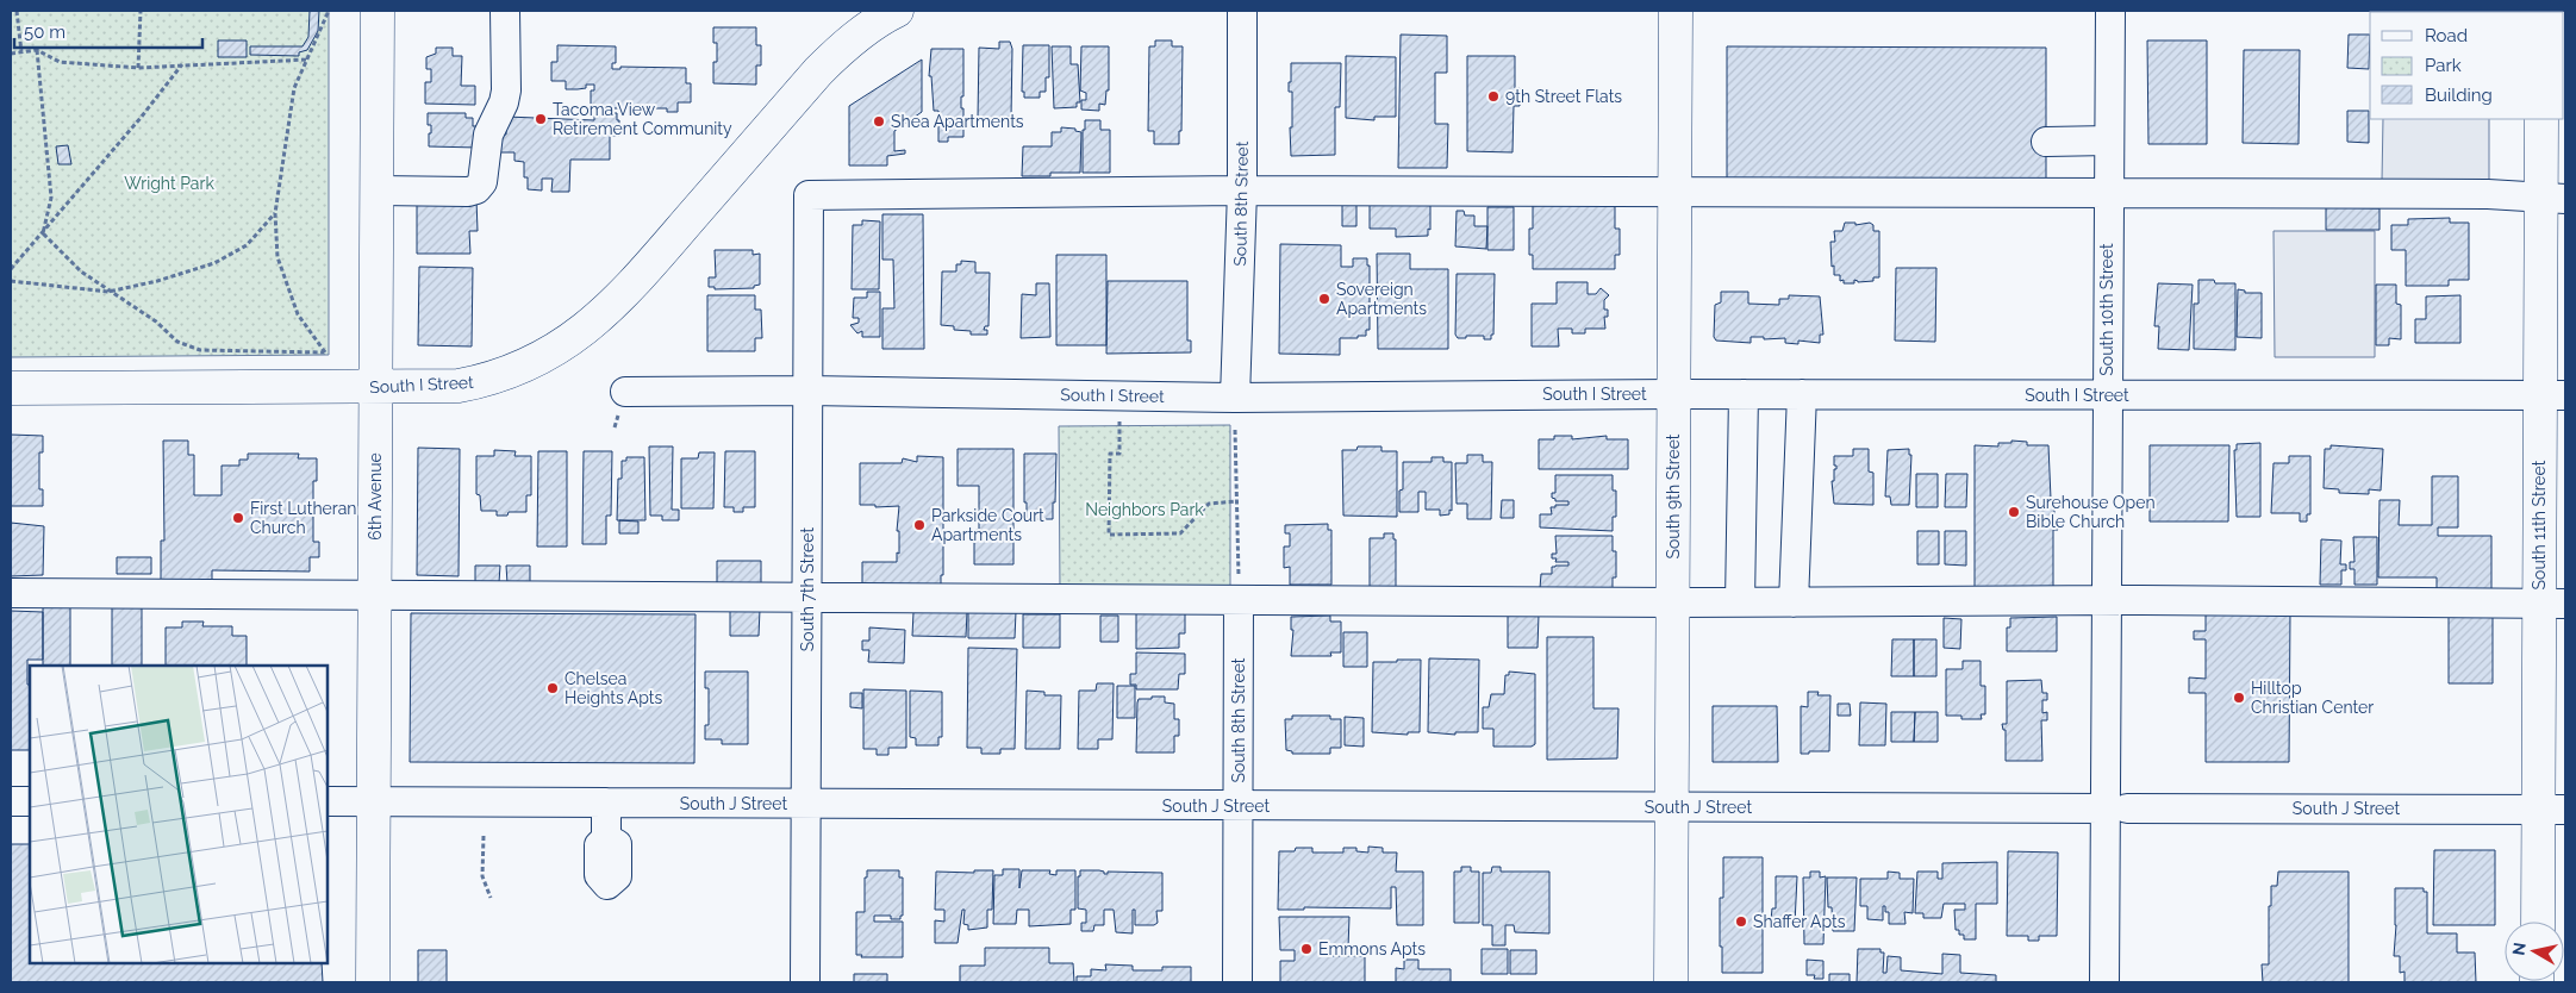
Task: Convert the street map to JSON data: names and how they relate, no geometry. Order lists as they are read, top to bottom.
{
  "streets": {
    "main road": [
      "South I Street",
      "6th Avenue",
      "South 9th Street",
      "South 11th Street"
    ],
    "street": [
      "South 8th Street",
      "South 10th Street",
      "South 7th Street",
      "South J Street"
    ]
  },
  "crossings": [
    ["South 8th Street", "South I Street"],
    ["South 8th Street", "South 7th Street"],
    ["South 8th Street", "South J Street"],
    ["South 10th Street", "South I Street"],
    ["South 10th Street", "South J Street"],
    ["South I Street", "6th Avenue"],
    ["South I Street", "South 9th Street"],
    ["South I Street", "South 11th Street"],
    ["South I Street", "South 7th Street"],
    ["6th Avenue", "South J Street"],
    ["South 9th Street", "South J Street"],
    ["South 11th Street", "South J Street"],
    ["South 7th Street", "South J Street"]
  ],
  "parks": ["Wright Park", "Neighbors Park"],
  "places": [
    "9th Street Flats",
    "Tacoma View Retirement Community",
    "Shea Apartments",
    "Sovereign Apartments",
    "Surehouse Open Bible Church",
    "First Lutheran Church",
    "Parkside Court Apartments",
    "Chelsea Heights Apts",
    "Hilltop Christian Center",
    "Shaffer Apts",
    "Emmons Apts"
  ],
  "legend": ["Road", "Park", "Building"],
  "scale_bar": "50 m",
  "north": "left"
}
